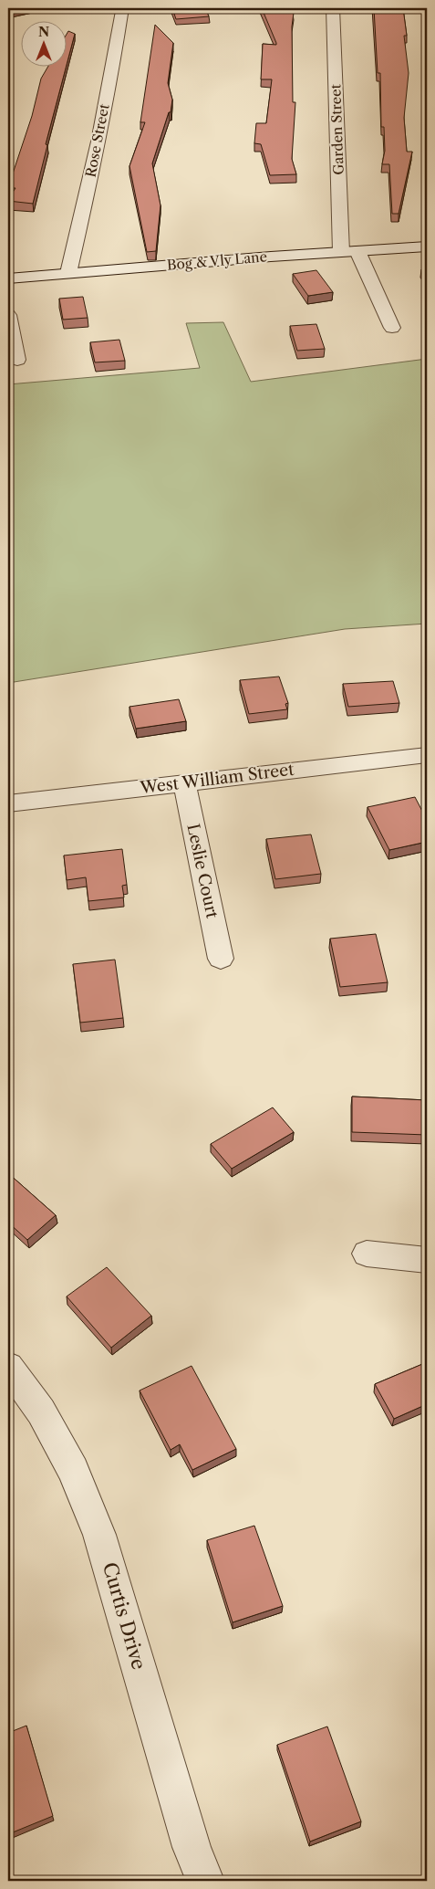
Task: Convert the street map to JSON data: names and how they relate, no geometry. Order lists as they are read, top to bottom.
{
  "streets": {
    "street": [
      "Garden Street",
      "Rose Street",
      "Bog & Vly Lane",
      "West William Street",
      "Leslie Court",
      "Curtis Drive"
    ]
  },
  "crossings": [
    ["Garden Street", "Bog & Vly Lane"],
    ["Rose Street", "Bog & Vly Lane"],
    ["West William Street", "Leslie Court"]
  ],
  "north": "top"
}
